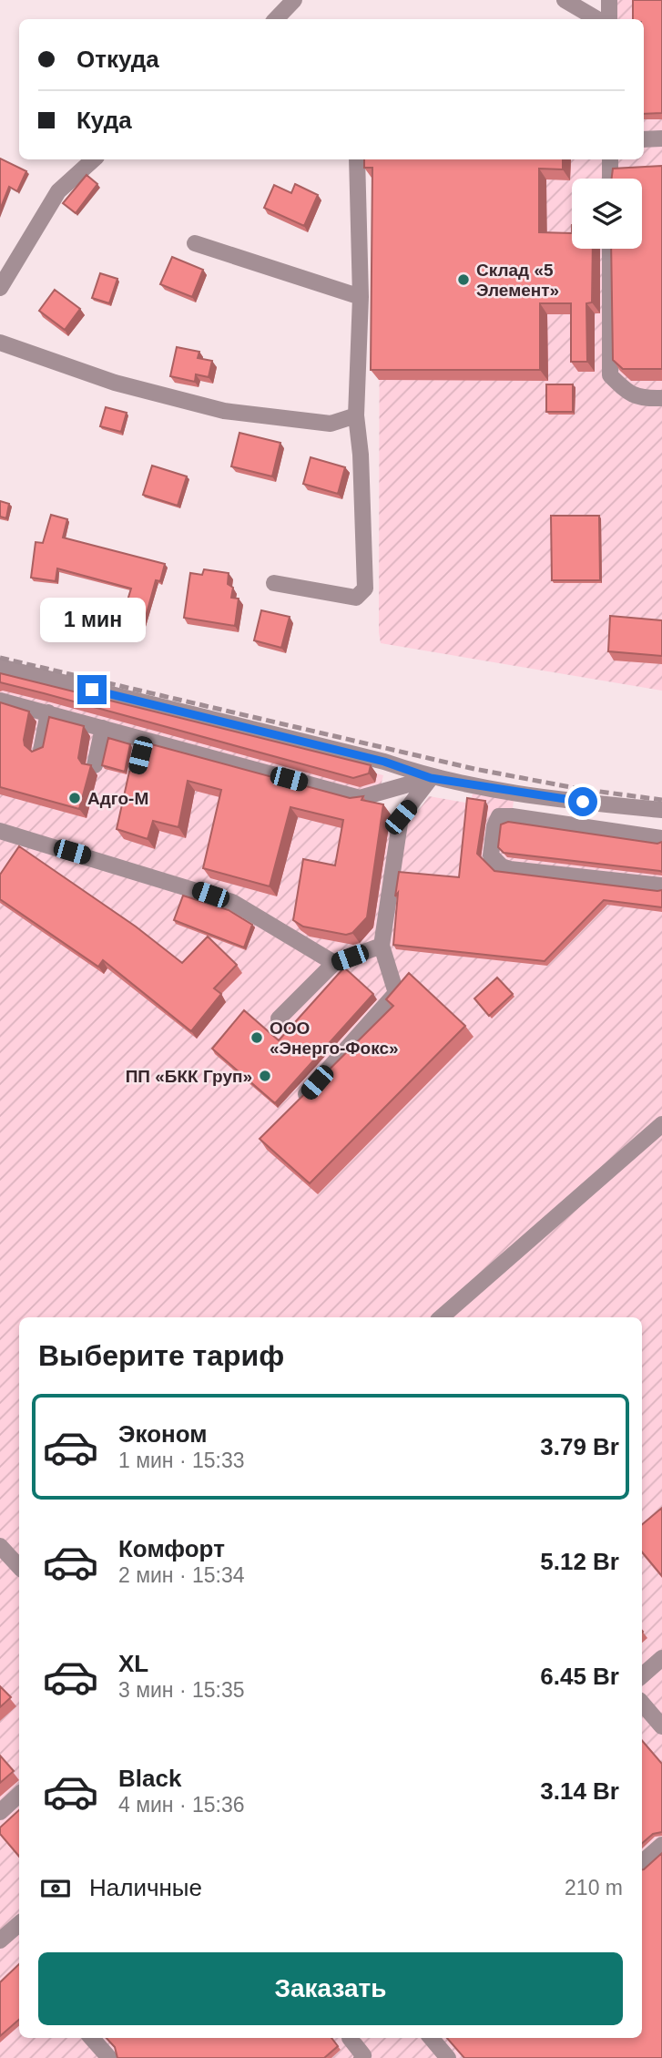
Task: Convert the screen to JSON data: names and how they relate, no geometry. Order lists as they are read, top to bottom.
{
  "places": [
    "Склад «5 Элемент»",
    "Адго-М",
    "ООО «Энерго-Фокс»",
    "ПП «БКК Груп»"
  ],
  "page": {
    "banner": ["Откуда", "Куда"],
    "bubble": "1 мин",
    "heading": "Выберите тариф",
    "list": [
      {
        "name": "Эконом",
        "note": "1 мин · 15:33",
        "value": "3.79 Br"
      },
      {
        "name": "Комфорт",
        "note": "2 мин · 15:34",
        "value": "5.12 Br"
      },
      {
        "name": "XL",
        "note": "3 мин · 15:35",
        "value": "6.45 Br"
      },
      {
        "name": "Black",
        "note": "4 мин · 15:36",
        "value": "3.14 Br"
      }
    ],
    "pay": ["Наличные", "210 m"],
    "buttons": "Заказать"
  }
}
